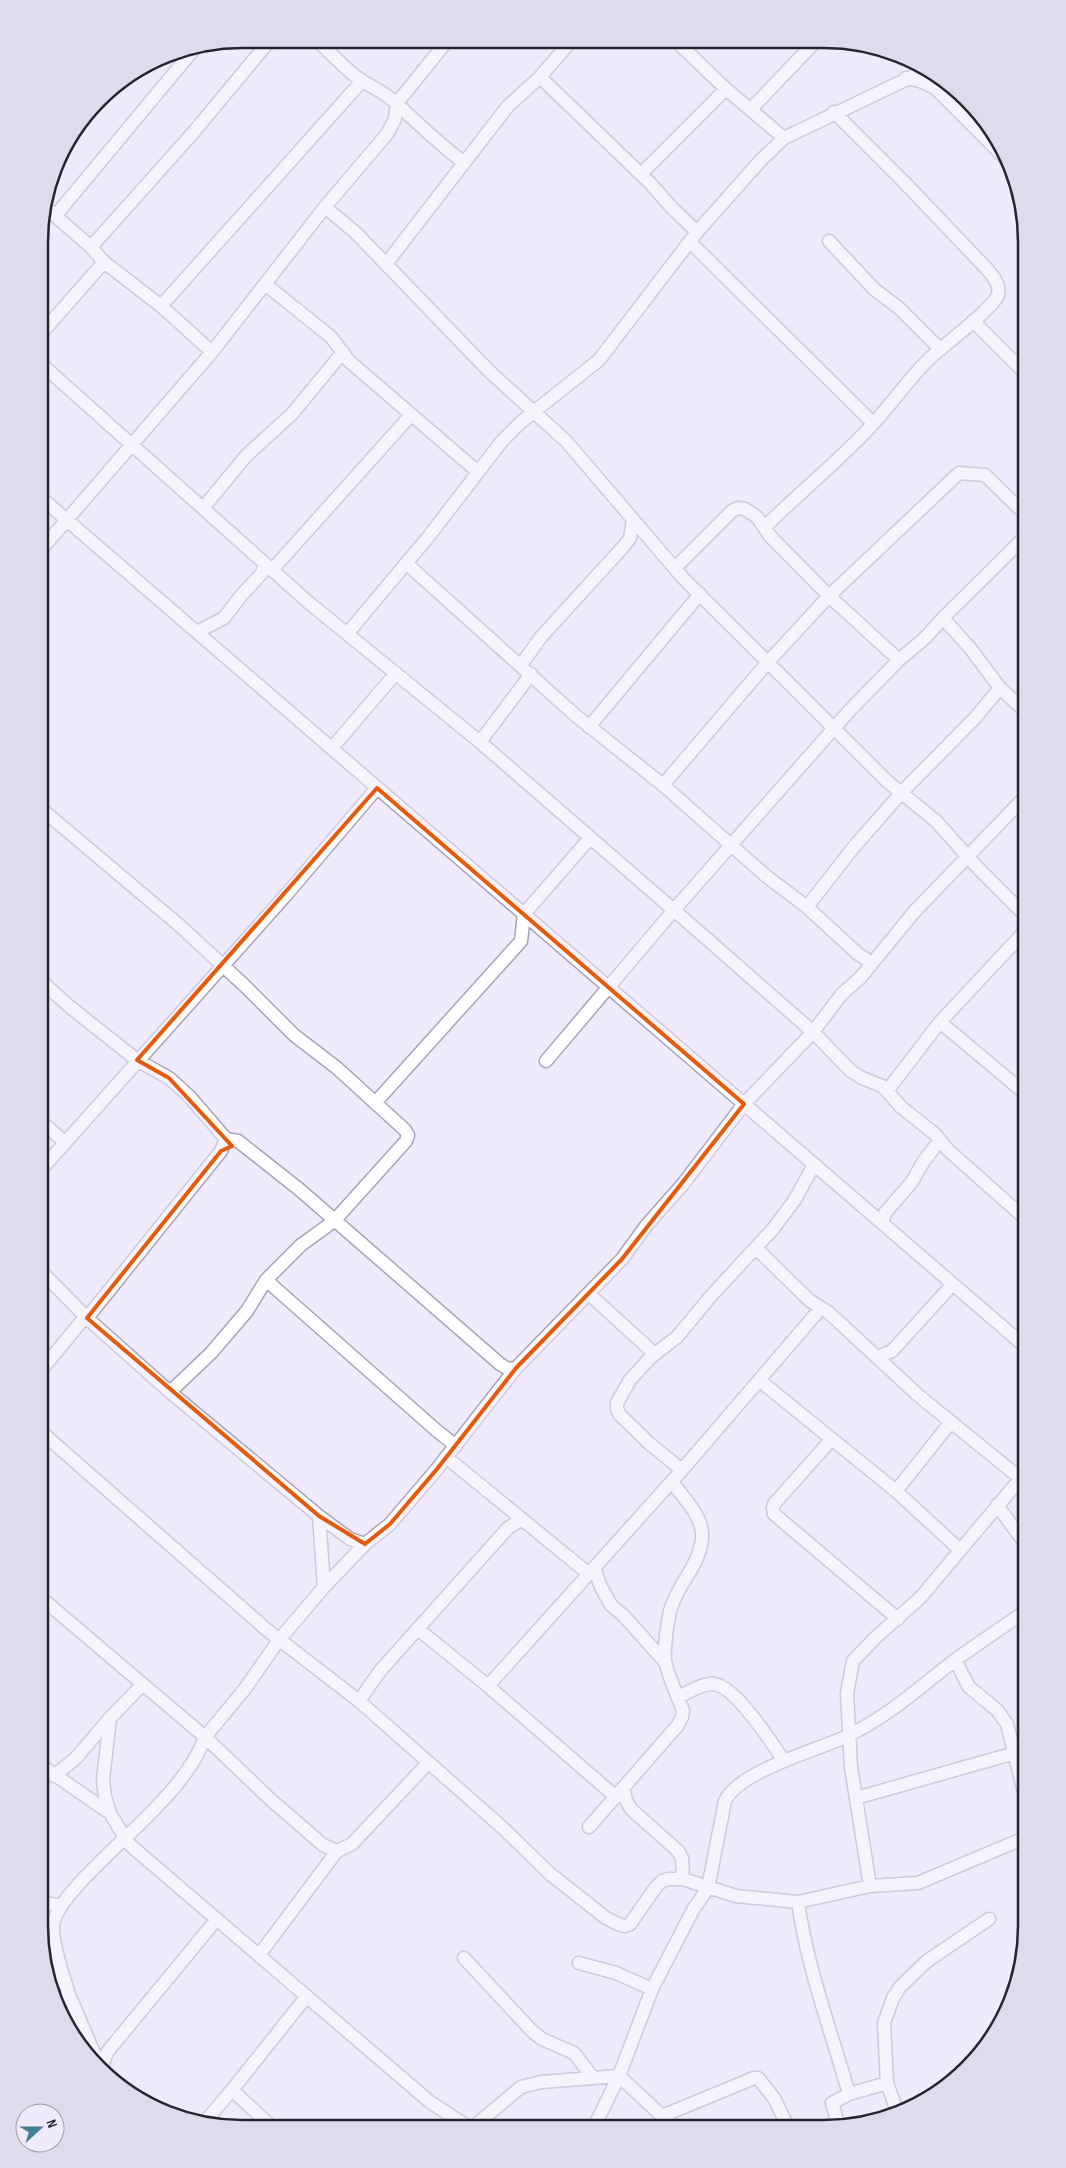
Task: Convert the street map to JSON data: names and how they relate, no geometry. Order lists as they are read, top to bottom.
{
  "north": "right"
}
